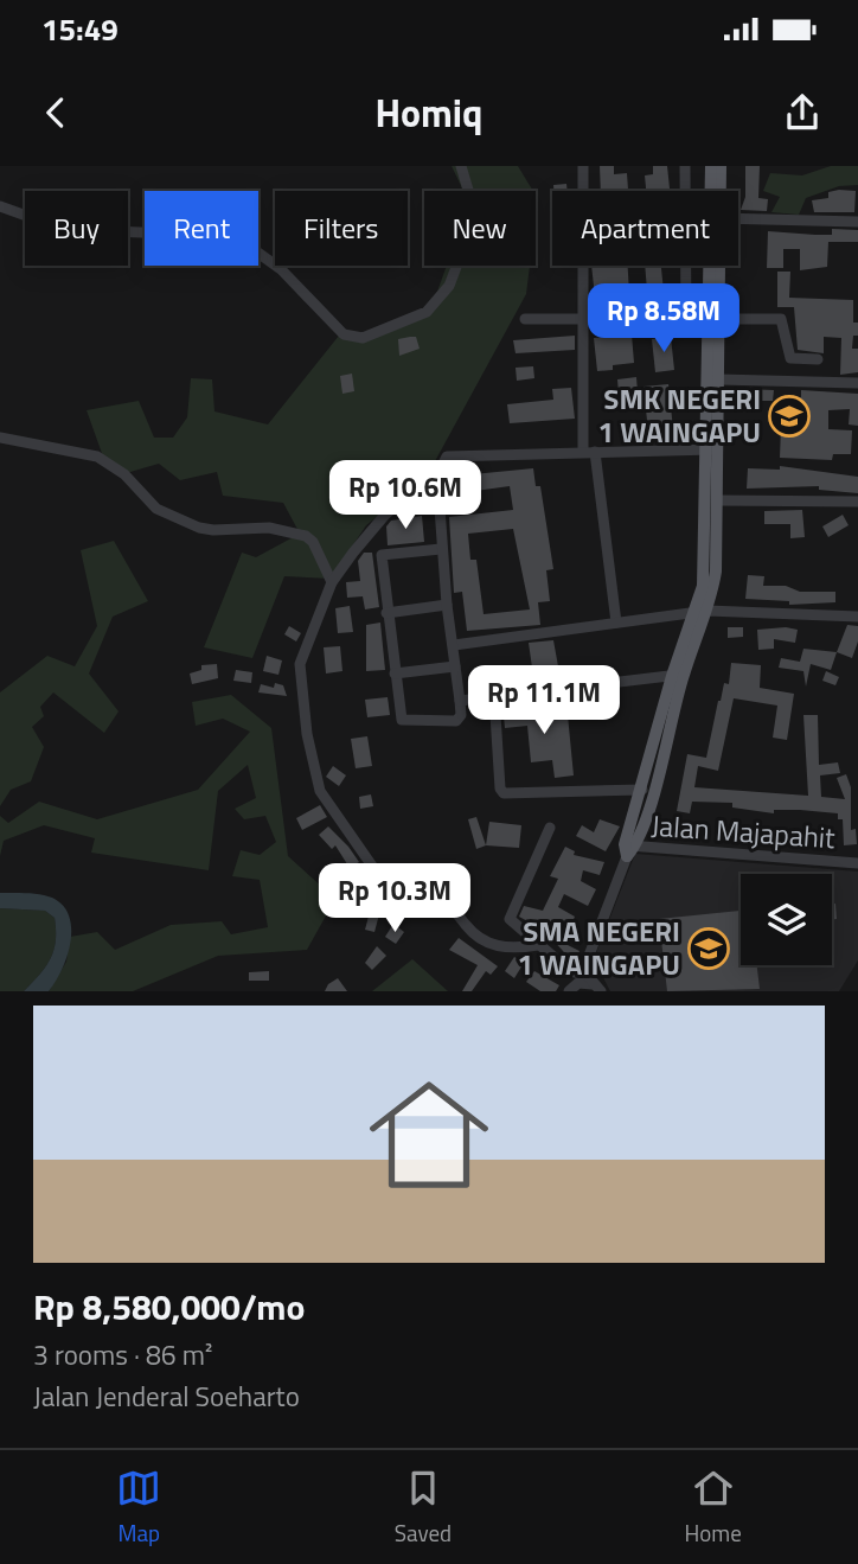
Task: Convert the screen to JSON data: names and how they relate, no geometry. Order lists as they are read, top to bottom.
{
  "streets": {
    "street": ["Jalan Majapahit"]
  },
  "places": {
    "school or university": ["SMK NEGERI 1 WAINGAPU", "SMA NEGERI 1 WAINGAPU"]
  },
  "page": {
    "status": "15:49",
    "header": "Homiq",
    "chip": [
      "Buy",
      "Rent",
      "Filters",
      "New",
      "Apartment"
    ],
    "price": [
      "Rp 8.58M",
      "Rp 10.6M",
      "Rp 11.1M",
      "Rp 10.3M"
    ],
    "list": [
      {
        "name": "Rp 8,580,000/mo",
        "note": "3 rooms · 86 m² · Jalan Jenderal Soeharto"
      }
    ],
    "tabs": ["Map", "Saved", "Home"]
  }
}
